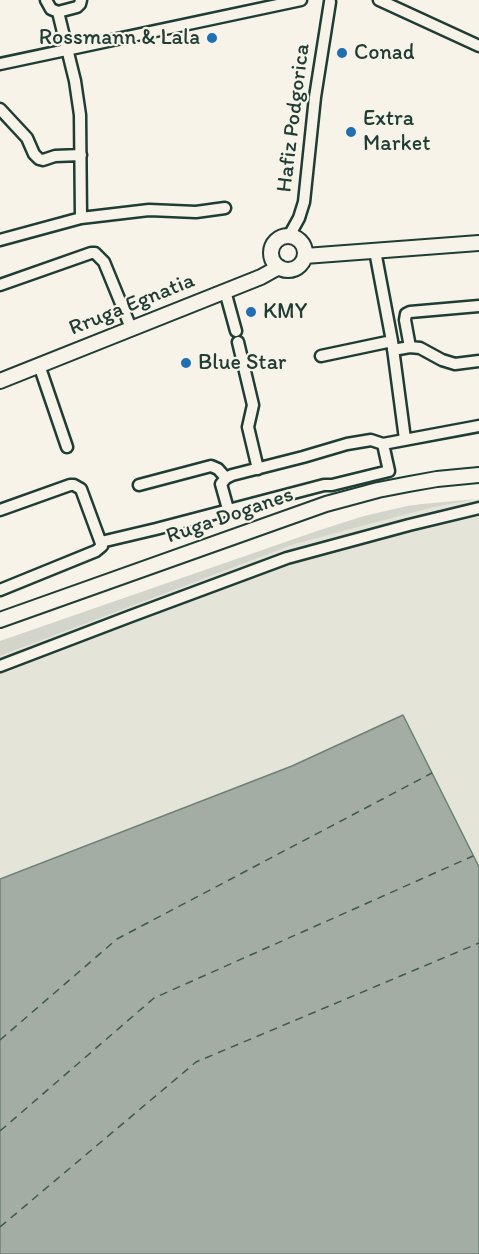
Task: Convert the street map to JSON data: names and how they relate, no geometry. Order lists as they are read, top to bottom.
{
  "streets": {
    "main road": ["Rruga Egnatia", "Ruga Doganes"],
    "street": ["Hafiz Podgorica"]
  },
  "crossings": [
    ["Hafiz Podgorica", "Rruga Egnatia"]
  ],
  "places": [
    "Rossmann & Lala",
    "Conad",
    "Extra Market",
    "KMY",
    "Blue Star"
  ]
}
